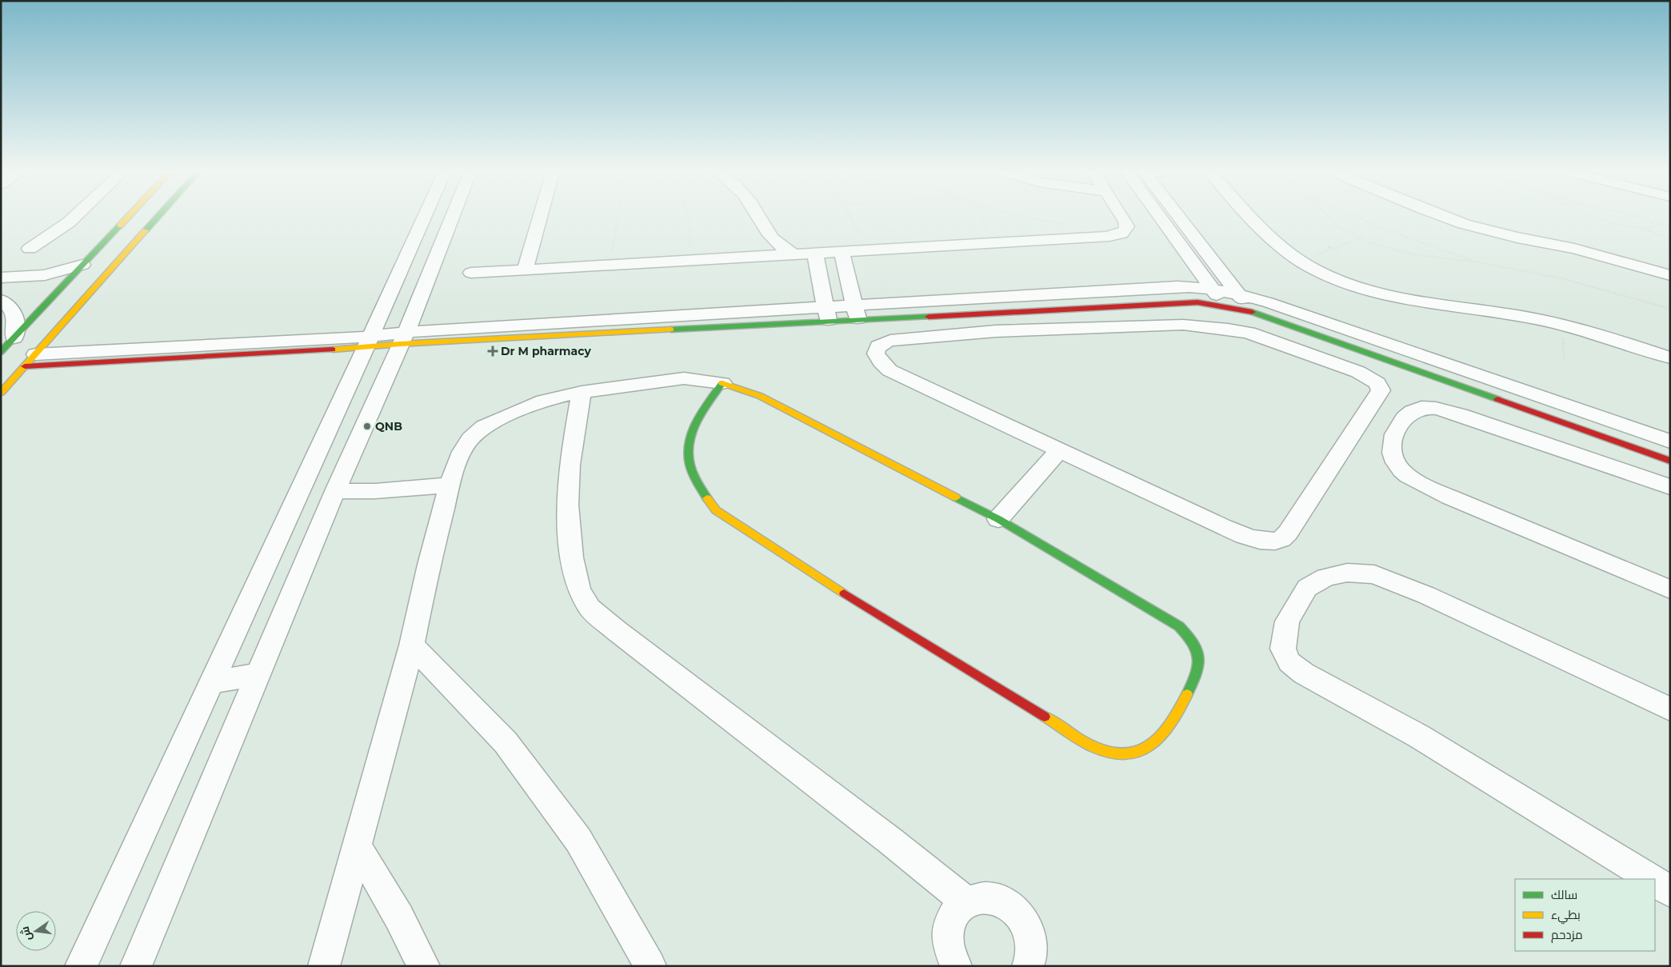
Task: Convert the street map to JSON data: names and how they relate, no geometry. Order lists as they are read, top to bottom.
{
  "places": {
    "health": ["Dr M pharmacy"],
    "other": ["QNB"]
  },
  "legend": ["سالك", "بطيء", "مزدحم"],
  "north": "left"
}
